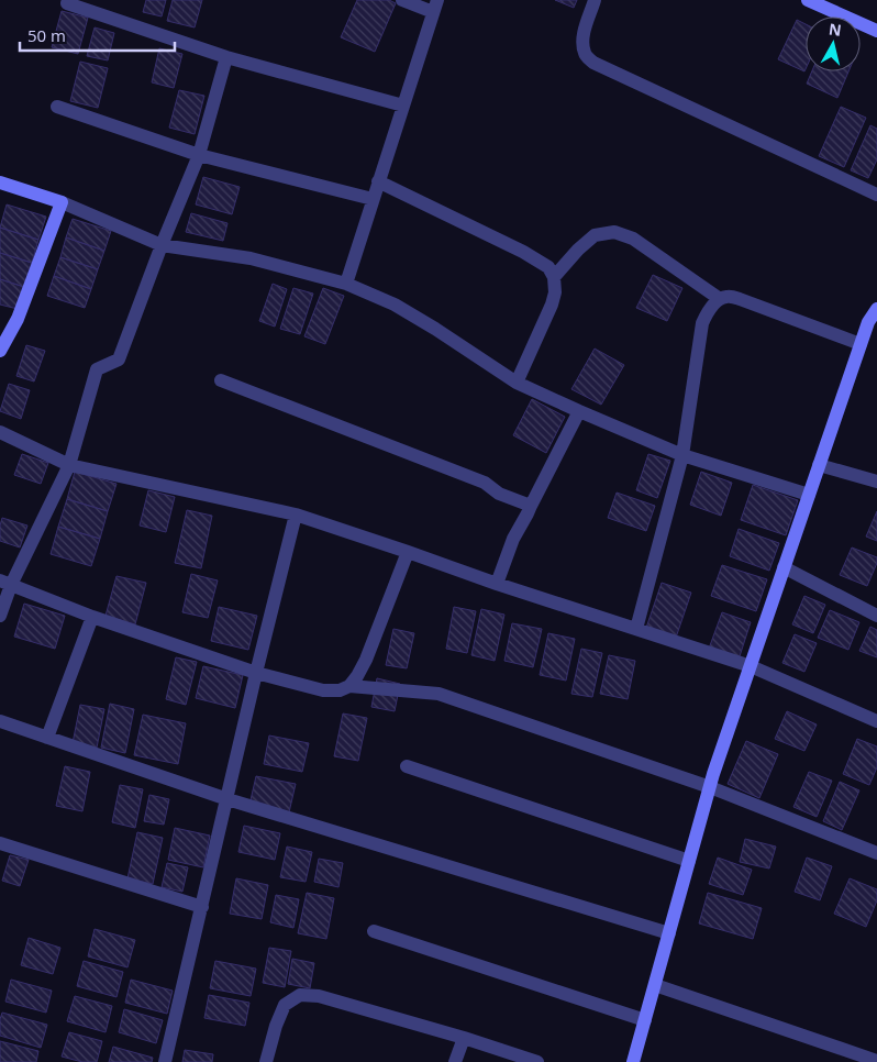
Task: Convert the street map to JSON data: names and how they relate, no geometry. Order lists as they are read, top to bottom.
{
  "scale_bar": "50 m",
  "north": "top"
}
